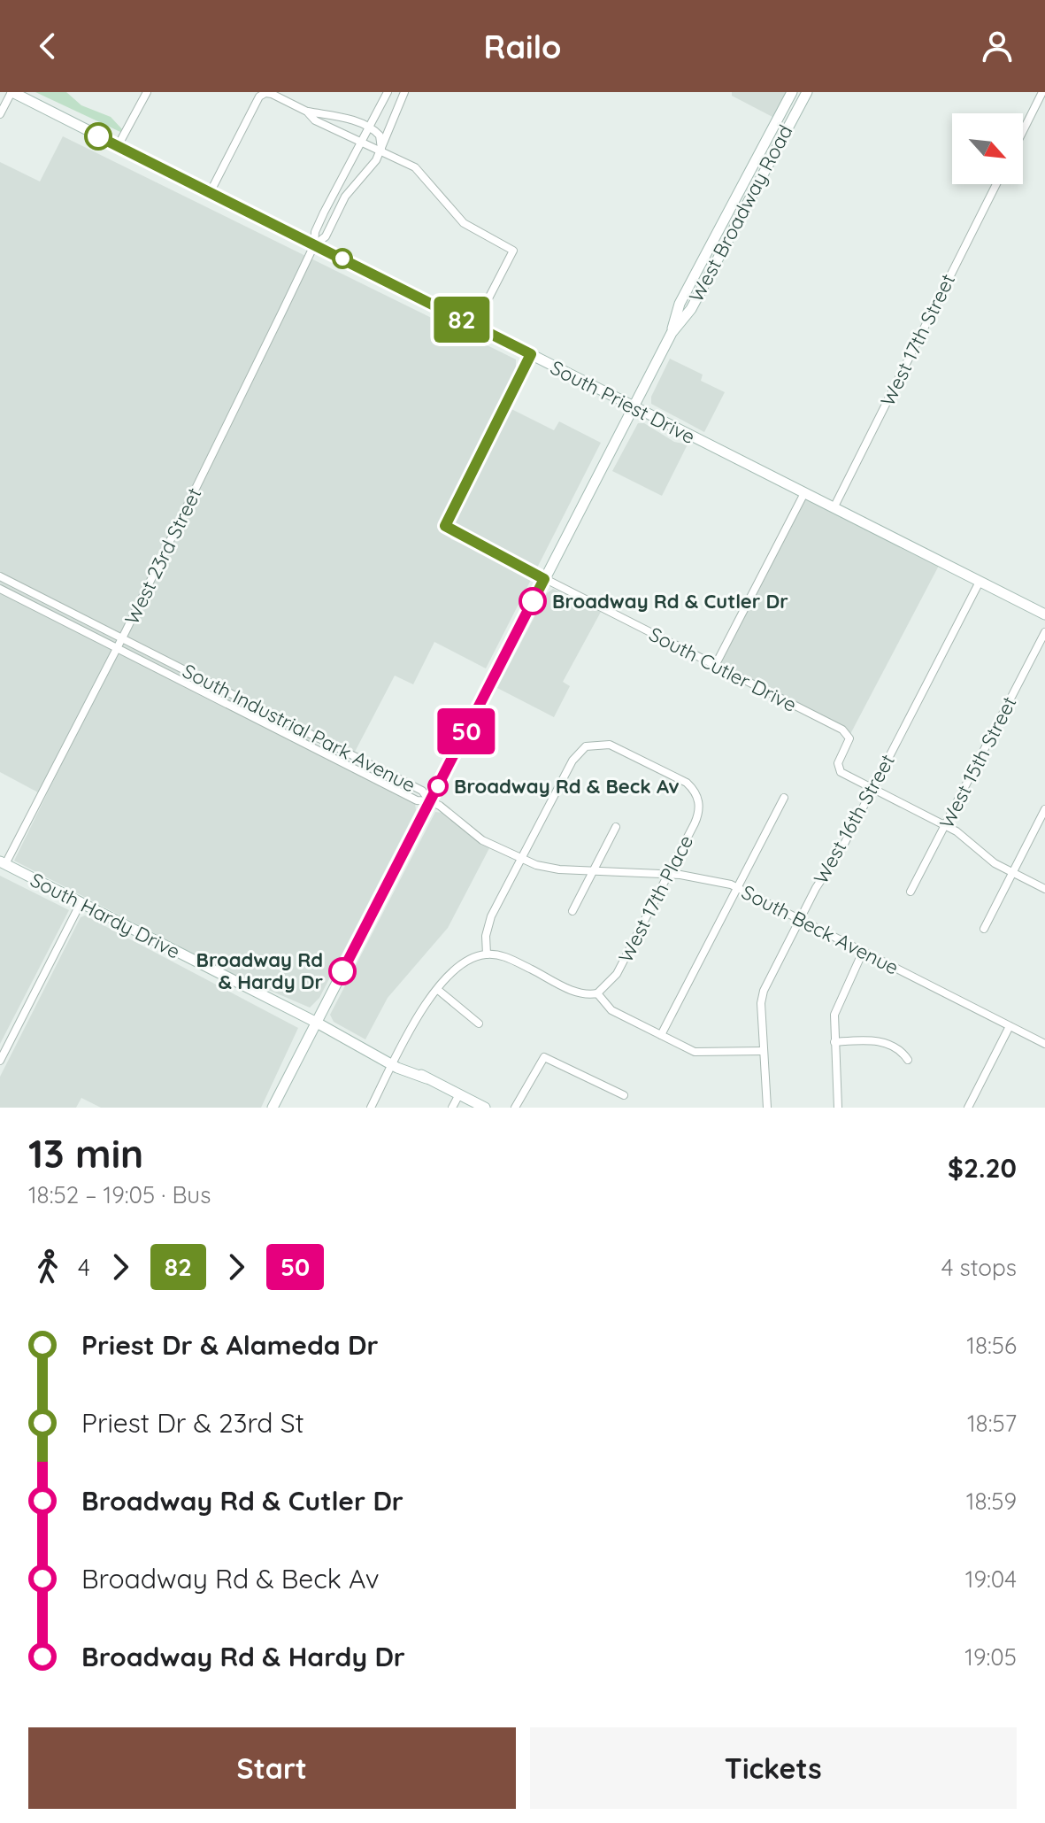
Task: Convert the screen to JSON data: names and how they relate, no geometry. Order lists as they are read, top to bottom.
{
  "streets": {
    "main road": ["West Broadway Road", "South Priest Drive", "South Hardy Drive"],
    "street": [
      "West 17th Street",
      "West 23rd Street",
      "South Cutler Drive",
      "South Industrial Park Avenue",
      "West 15th Street",
      "West 16th Street",
      "West 17th Place",
      "South Beck Avenue"
    ]
  },
  "crossings": [
    ["West Broadway Road", "South Priest Drive"],
    ["West Broadway Road", "South Cutler Drive"],
    ["West Broadway Road", "South Industrial Park Avenue"],
    ["West Broadway Road", "South Hardy Drive"],
    ["West Broadway Road", "South Beck Avenue"],
    ["West 17th Street", "South Priest Drive"],
    ["South Priest Drive", "West 23rd Street"],
    ["South Priest Drive", "South Cutler Drive"],
    ["South Priest Drive", "West 16th Street"],
    ["West 23rd Street", "South Industrial Park Avenue"],
    ["West 23rd Street", "South Hardy Drive"],
    ["South Cutler Drive", "West 16th Street"],
    ["South Industrial Park Avenue", "South Beck Avenue"],
    ["West 16th Street", "South Beck Avenue"],
    ["West 17th Place", "South Beck Avenue"]
  ],
  "places": ["Broadway Rd & Cutler Dr", "Broadway Rd & Beck Av", "Broadway Rd & Hardy Dr"],
  "lines": ["bus line 82", "bus line 50"],
  "north": "bottom right",
  "page": {
    "header": "Railo",
    "on_map": ["82", "50"],
    "heading": ["13 min", "18:52 – 19:05 · Bus", "$2.20"],
    "legs": [
      "4",
      "82",
      "50",
      "4 stops"
    ],
    "list": [
      {
        "name": "Priest Dr & Alameda Dr",
        "value": "18:56"
      },
      {
        "name": "Priest Dr & 23rd St",
        "value": "18:57"
      },
      {
        "name": "Broadway Rd & Cutler Dr",
        "value": "18:59"
      },
      {
        "name": "Broadway Rd & Beck Av",
        "value": "19:04"
      },
      {
        "name": "Broadway Rd & Hardy Dr",
        "value": "19:05"
      }
    ],
    "buttons": ["Start", "Tickets"]
  }
}
